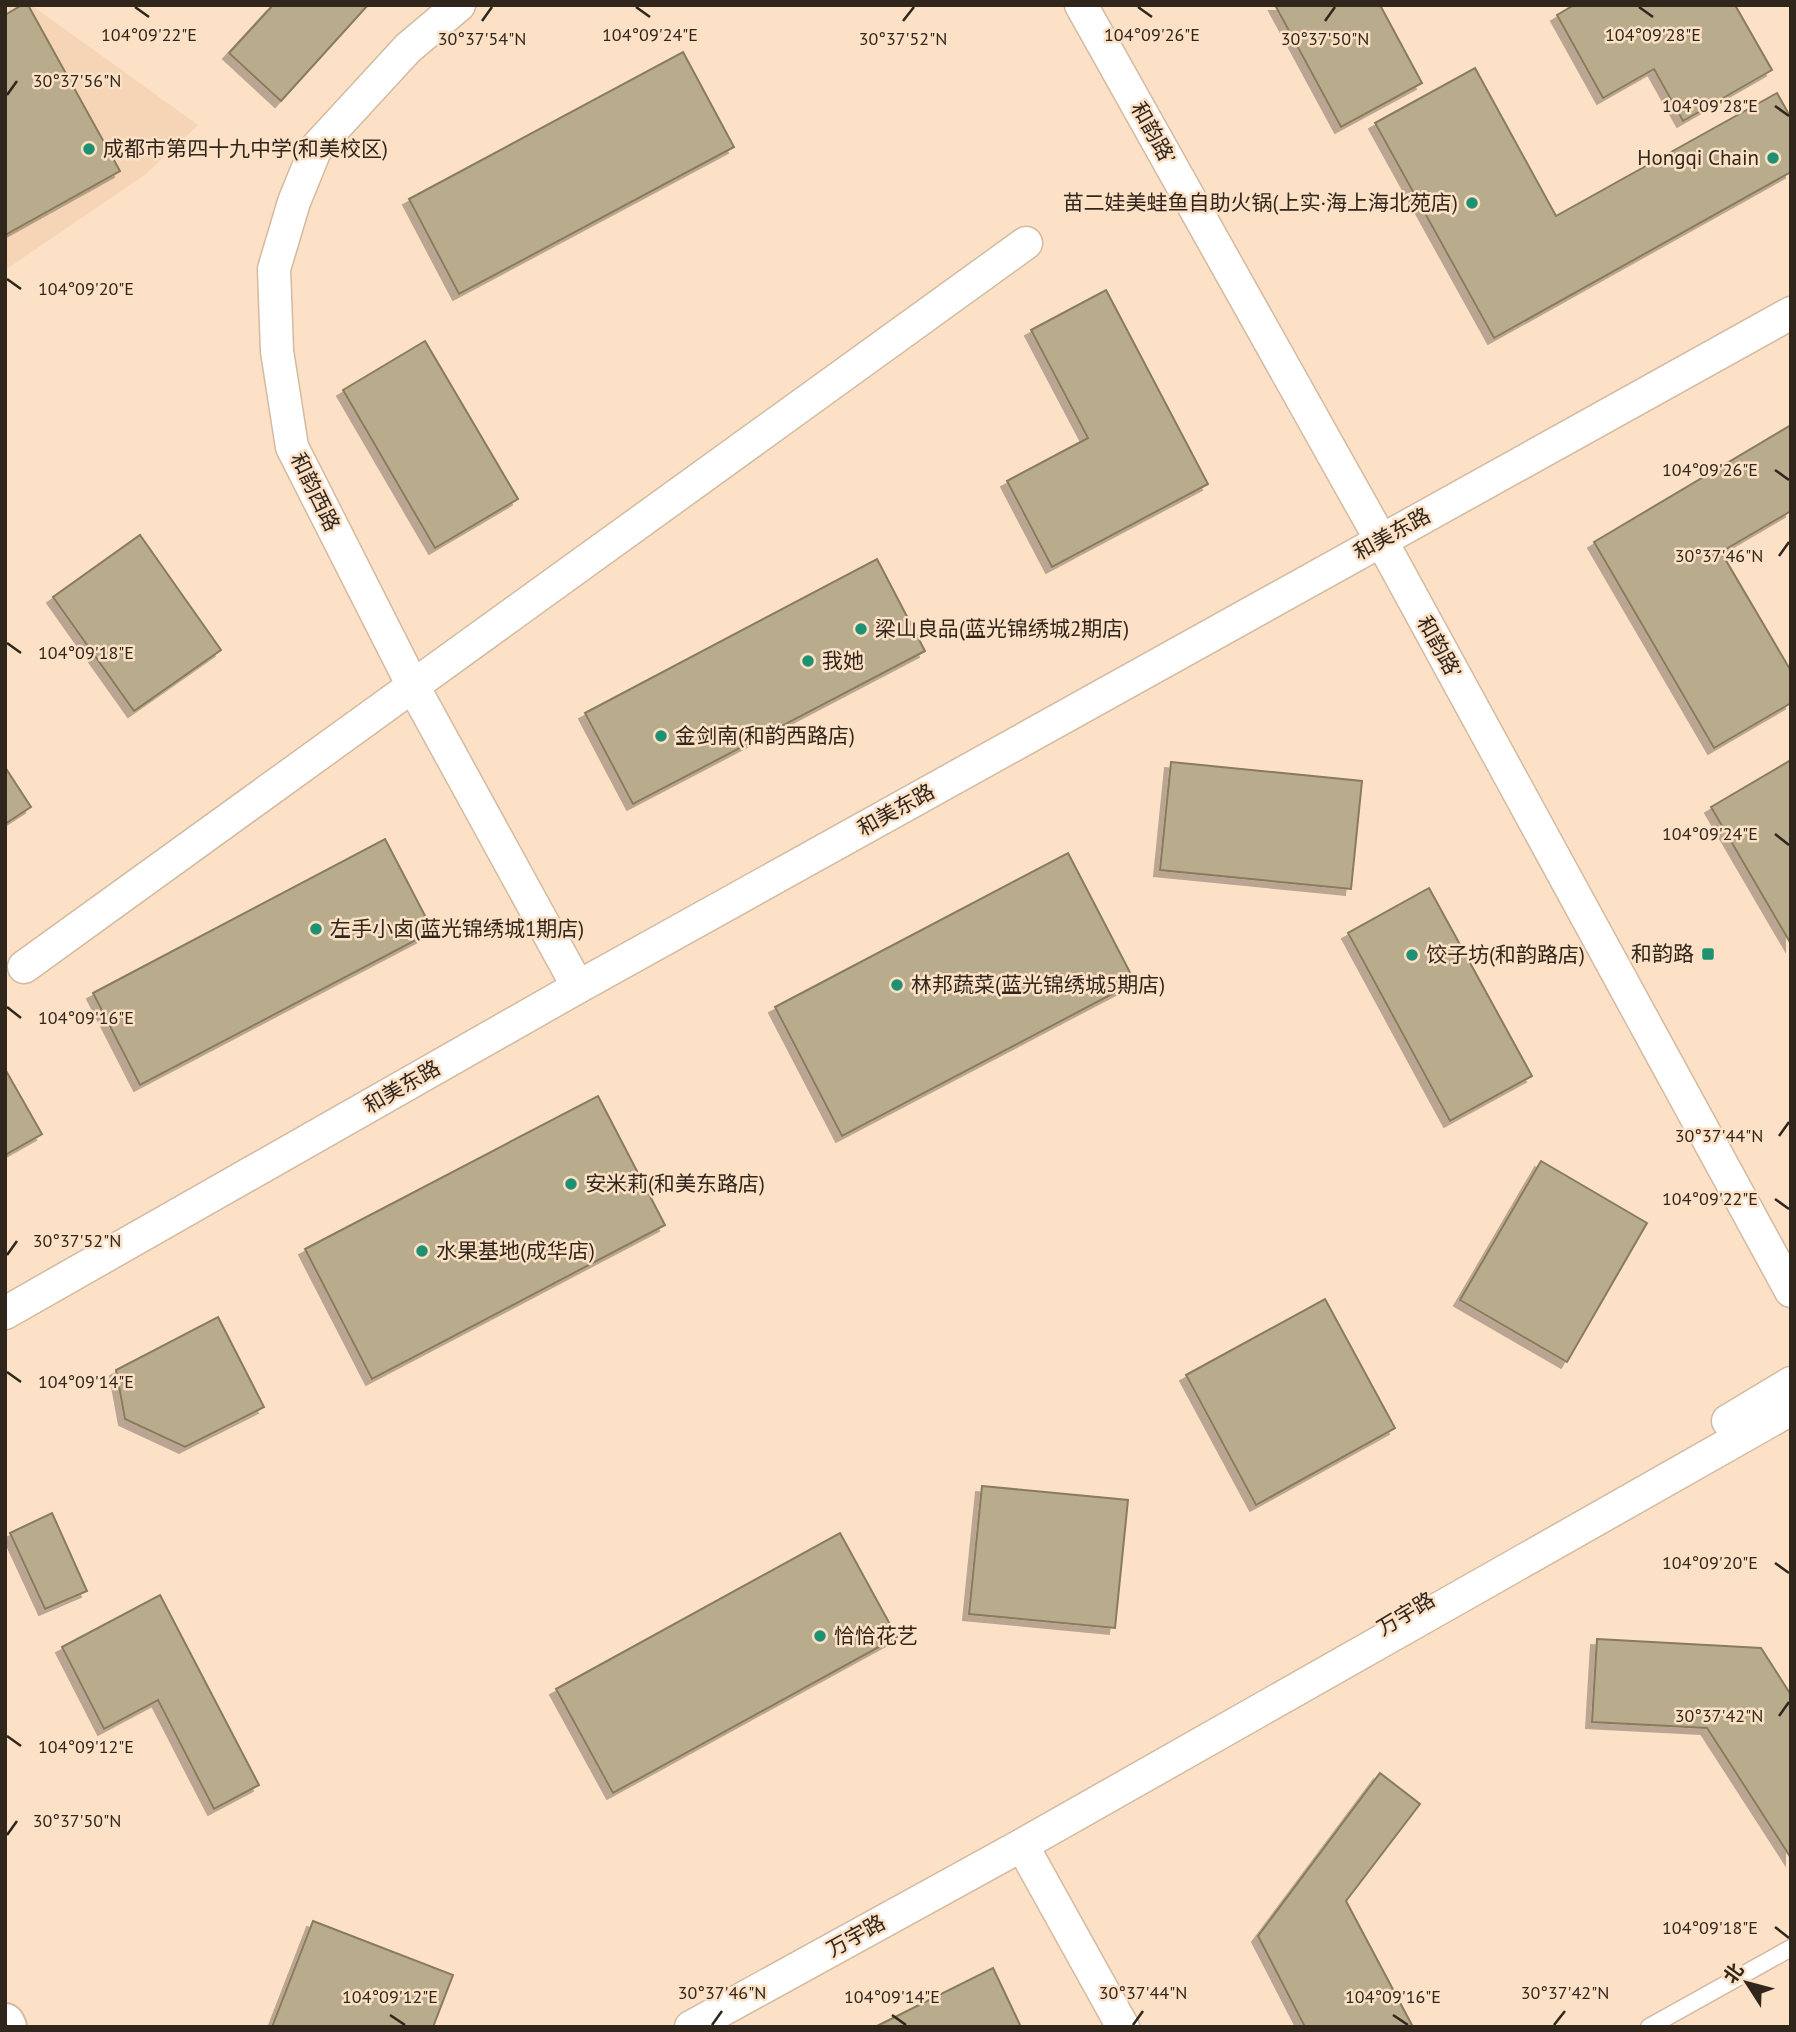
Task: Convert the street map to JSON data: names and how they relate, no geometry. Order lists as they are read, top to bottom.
{
  "streets": {
    "street": [
      "和韵路’",
      "和韵西路",
      "和美东路",
      "万宇路"
    ]
  },
  "crossings": [
    ["和韵路’", "和美东路"],
    ["和韵西路", "和美东路"]
  ],
  "places": {
    "other": [
      "成都市第四十九中学(和美校区)",
      "Hongqi Chain",
      "苗二娃美蛙鱼自助火锅(上实·海上海北苑店)",
      "梁山良品(蓝光锦绣城2期店)",
      "我她",
      "金剑南(和韵西路店)",
      "左手小卤(蓝光锦绣城1期店)",
      "饺子坊(和韵路店)",
      "林邦蔬菜(蓝光锦绣城5期店)",
      "安米莉(和美东路店)",
      "水果基地(成华店)",
      "恰恰花艺"
    ],
    "transit": ["和韵路"]
  },
  "north": "top left",
  "coordinates": [
    "104°09'22\"E",
    "104°09'24\"E",
    "104°09'26\"E",
    "104°09'28\"E",
    "30°37'50\"N",
    "30°37'54\"N",
    "30°37'52\"N",
    "30°37'56\"N",
    "104°09'20\"E",
    "30°37'46\"N",
    "104°09'18\"E",
    "104°09'16\"E",
    "30°37'44\"N",
    "104°09'14\"E",
    "30°37'42\"N",
    "104°09'12\"E"
  ]
}
